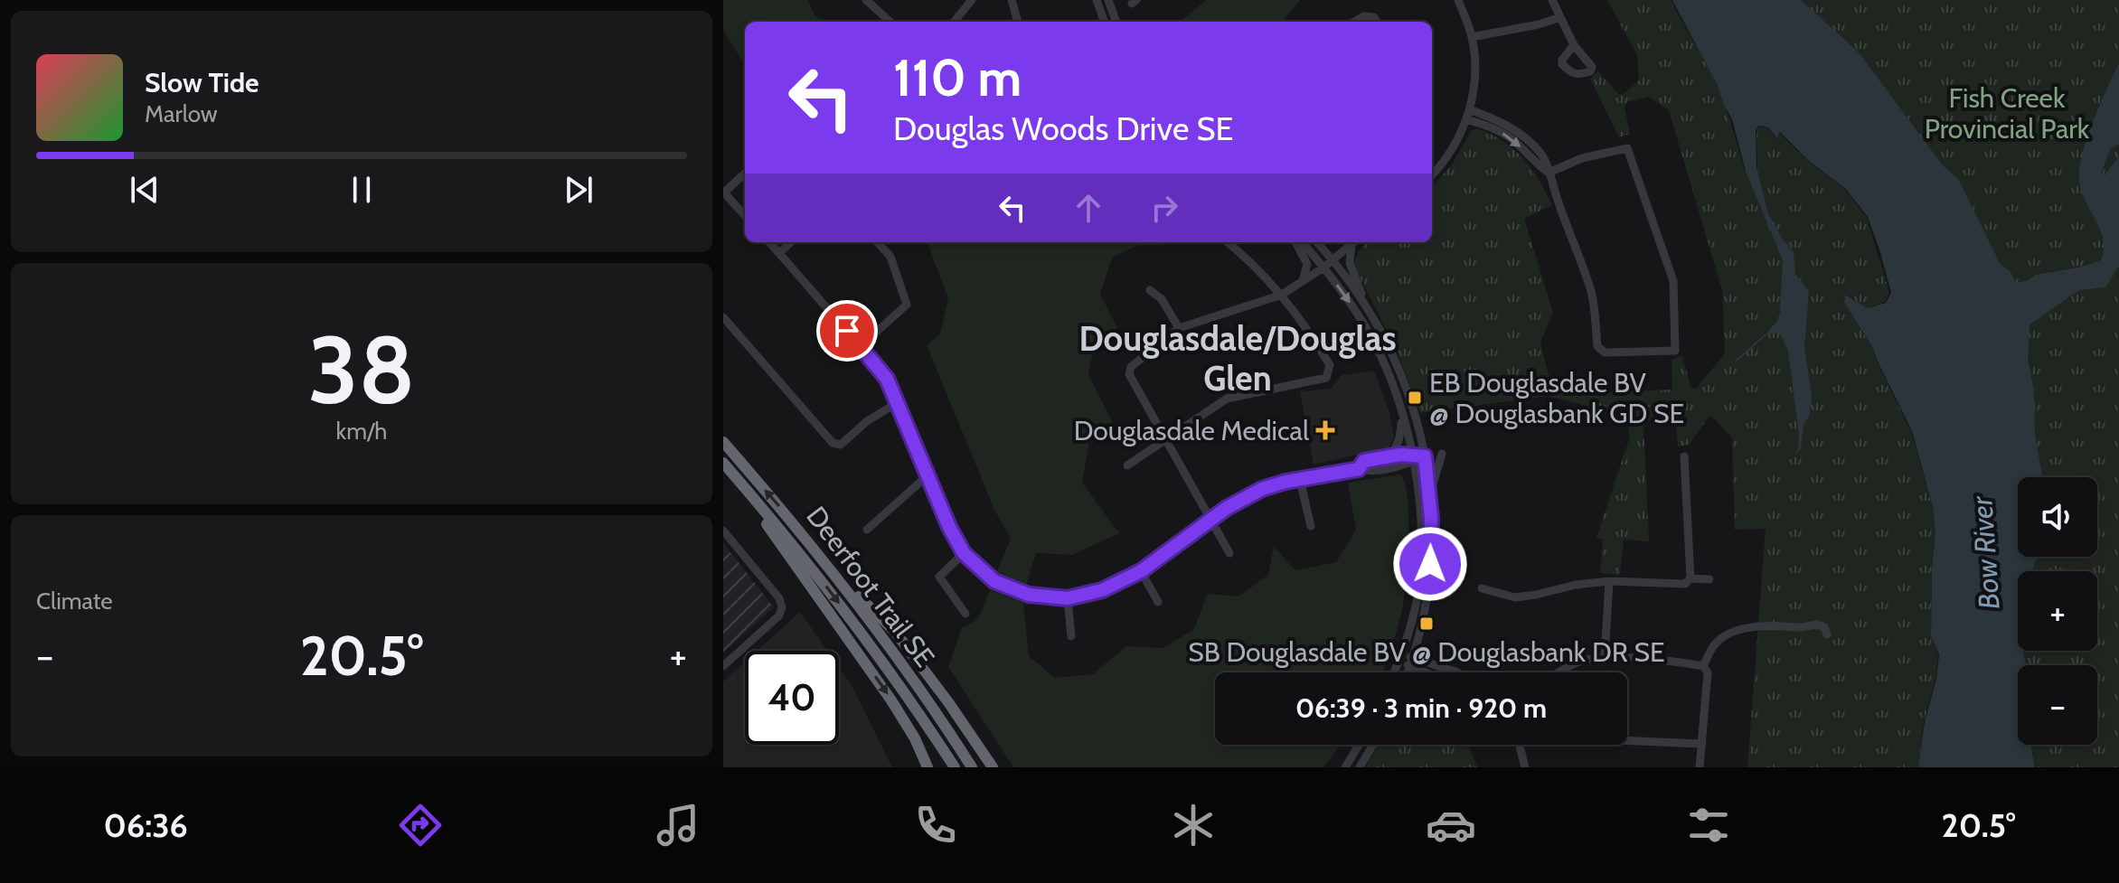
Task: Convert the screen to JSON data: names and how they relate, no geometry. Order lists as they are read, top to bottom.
{
  "streets": {
    "highway": ["Deerfoot Trail SE"]
  },
  "districts": ["Douglasdale/Douglas Glen"],
  "water": ["Bow River"],
  "parks": ["Fish Creek Provincial Park"],
  "places": {
    "transit": ["EB Douglasdale BV @ Douglasbank GD SE", "SB Douglasdale BV @ Douglasbank DR SE"],
    "health": ["Douglasdale Medical"]
  },
  "page": {
    "turn": ["110 m", "Douglas Woods Drive SE"],
    "song": ["Slow Tide", "Marlow"],
    "tile": [
      ["38", "km/h"],
      "Climate"
    ],
    "map_buttons": ["+", "−"],
    "heat": ["−", "20.5°", "+"],
    "limit": "40",
    "trip": "06:39 · 3 min · 920 m",
    "tabs": ["06:36", "20.5°"]
  }
}
